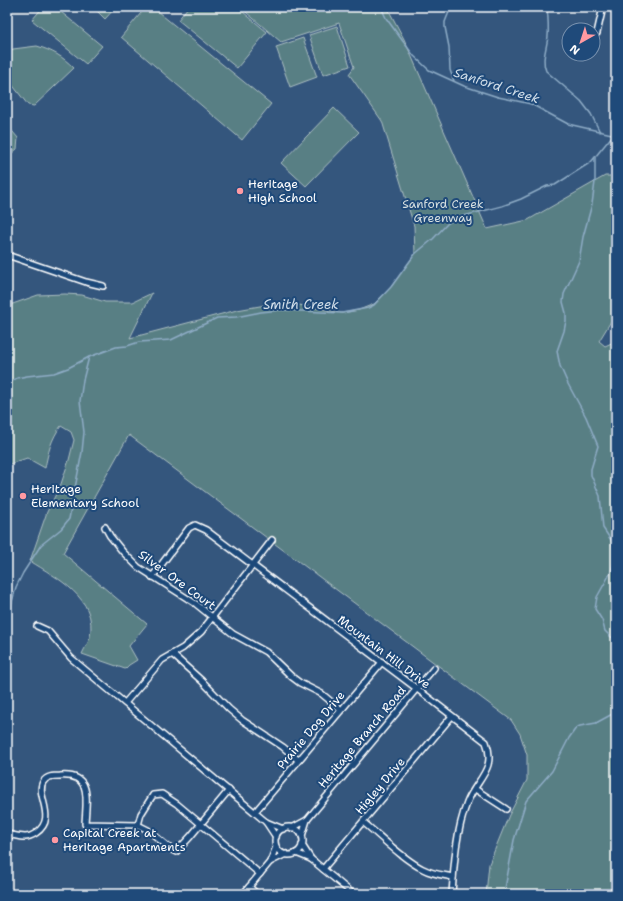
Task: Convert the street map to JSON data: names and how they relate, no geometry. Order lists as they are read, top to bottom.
{
  "streets": {
    "street": [
      "Silver Ore Court",
      "Mountain Hill Drive",
      "Prairie Dog Drive",
      "Heritage Branch Road",
      "Higley Drive"
    ]
  },
  "crossings": [
    ["Silver Ore Court", "Mountain Hill Drive"],
    ["Silver Ore Court", "Prairie Dog Drive"],
    ["Mountain Hill Drive", "Prairie Dog Drive"],
    ["Mountain Hill Drive", "Heritage Branch Road"],
    ["Mountain Hill Drive", "Higley Drive"]
  ],
  "water": ["Sanford Creek", "Smith Creek"],
  "parks": ["Sanford Creek Greenway"],
  "places": ["Heritage High School", "Heritage Elementary School", "Capital Creek at Heritage Apartments"],
  "north": "bottom left"
}
